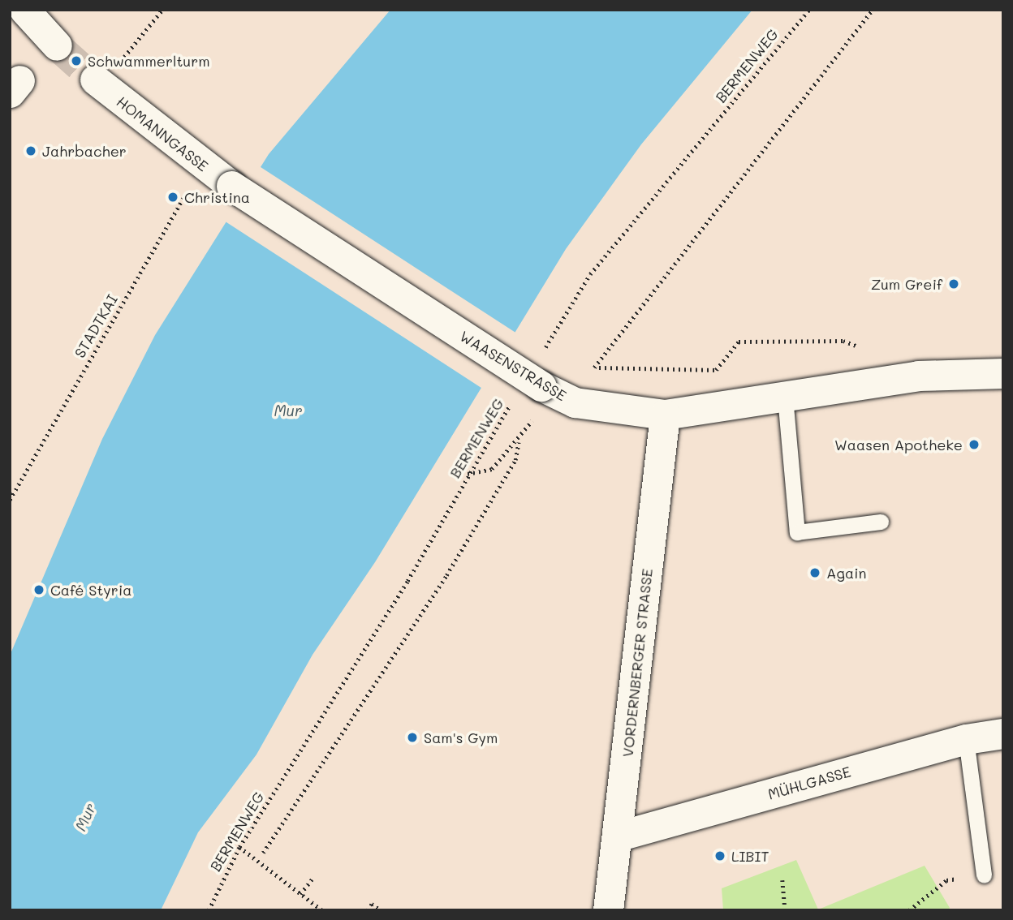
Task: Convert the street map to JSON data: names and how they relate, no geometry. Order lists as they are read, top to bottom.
{
  "streets": {
    "street": [
      "HOMANNGASSE",
      "WAASENSTRASSE",
      "VORDERNBERGER STRASSE",
      "MÜHLGASSE"
    ],
    "path": ["BERMENWEG", "STADTKAI"]
  },
  "crossings": [
    ["HOMANNGASSE", "STADTKAI"],
    ["HOMANNGASSE", "WAASENSTRASSE"],
    ["WAASENSTRASSE", "VORDERNBERGER STRASSE"],
    ["VORDERNBERGER STRASSE", "MÜHLGASSE"]
  ],
  "water": ["Mur"],
  "places": [
    "Schwammerlturm",
    "Jahrbacher",
    "Christina",
    "Zum Greif",
    "Waasen Apotheke",
    "Again",
    "Café Styria",
    "Sam's Gym",
    "LIBIT"
  ]
}
